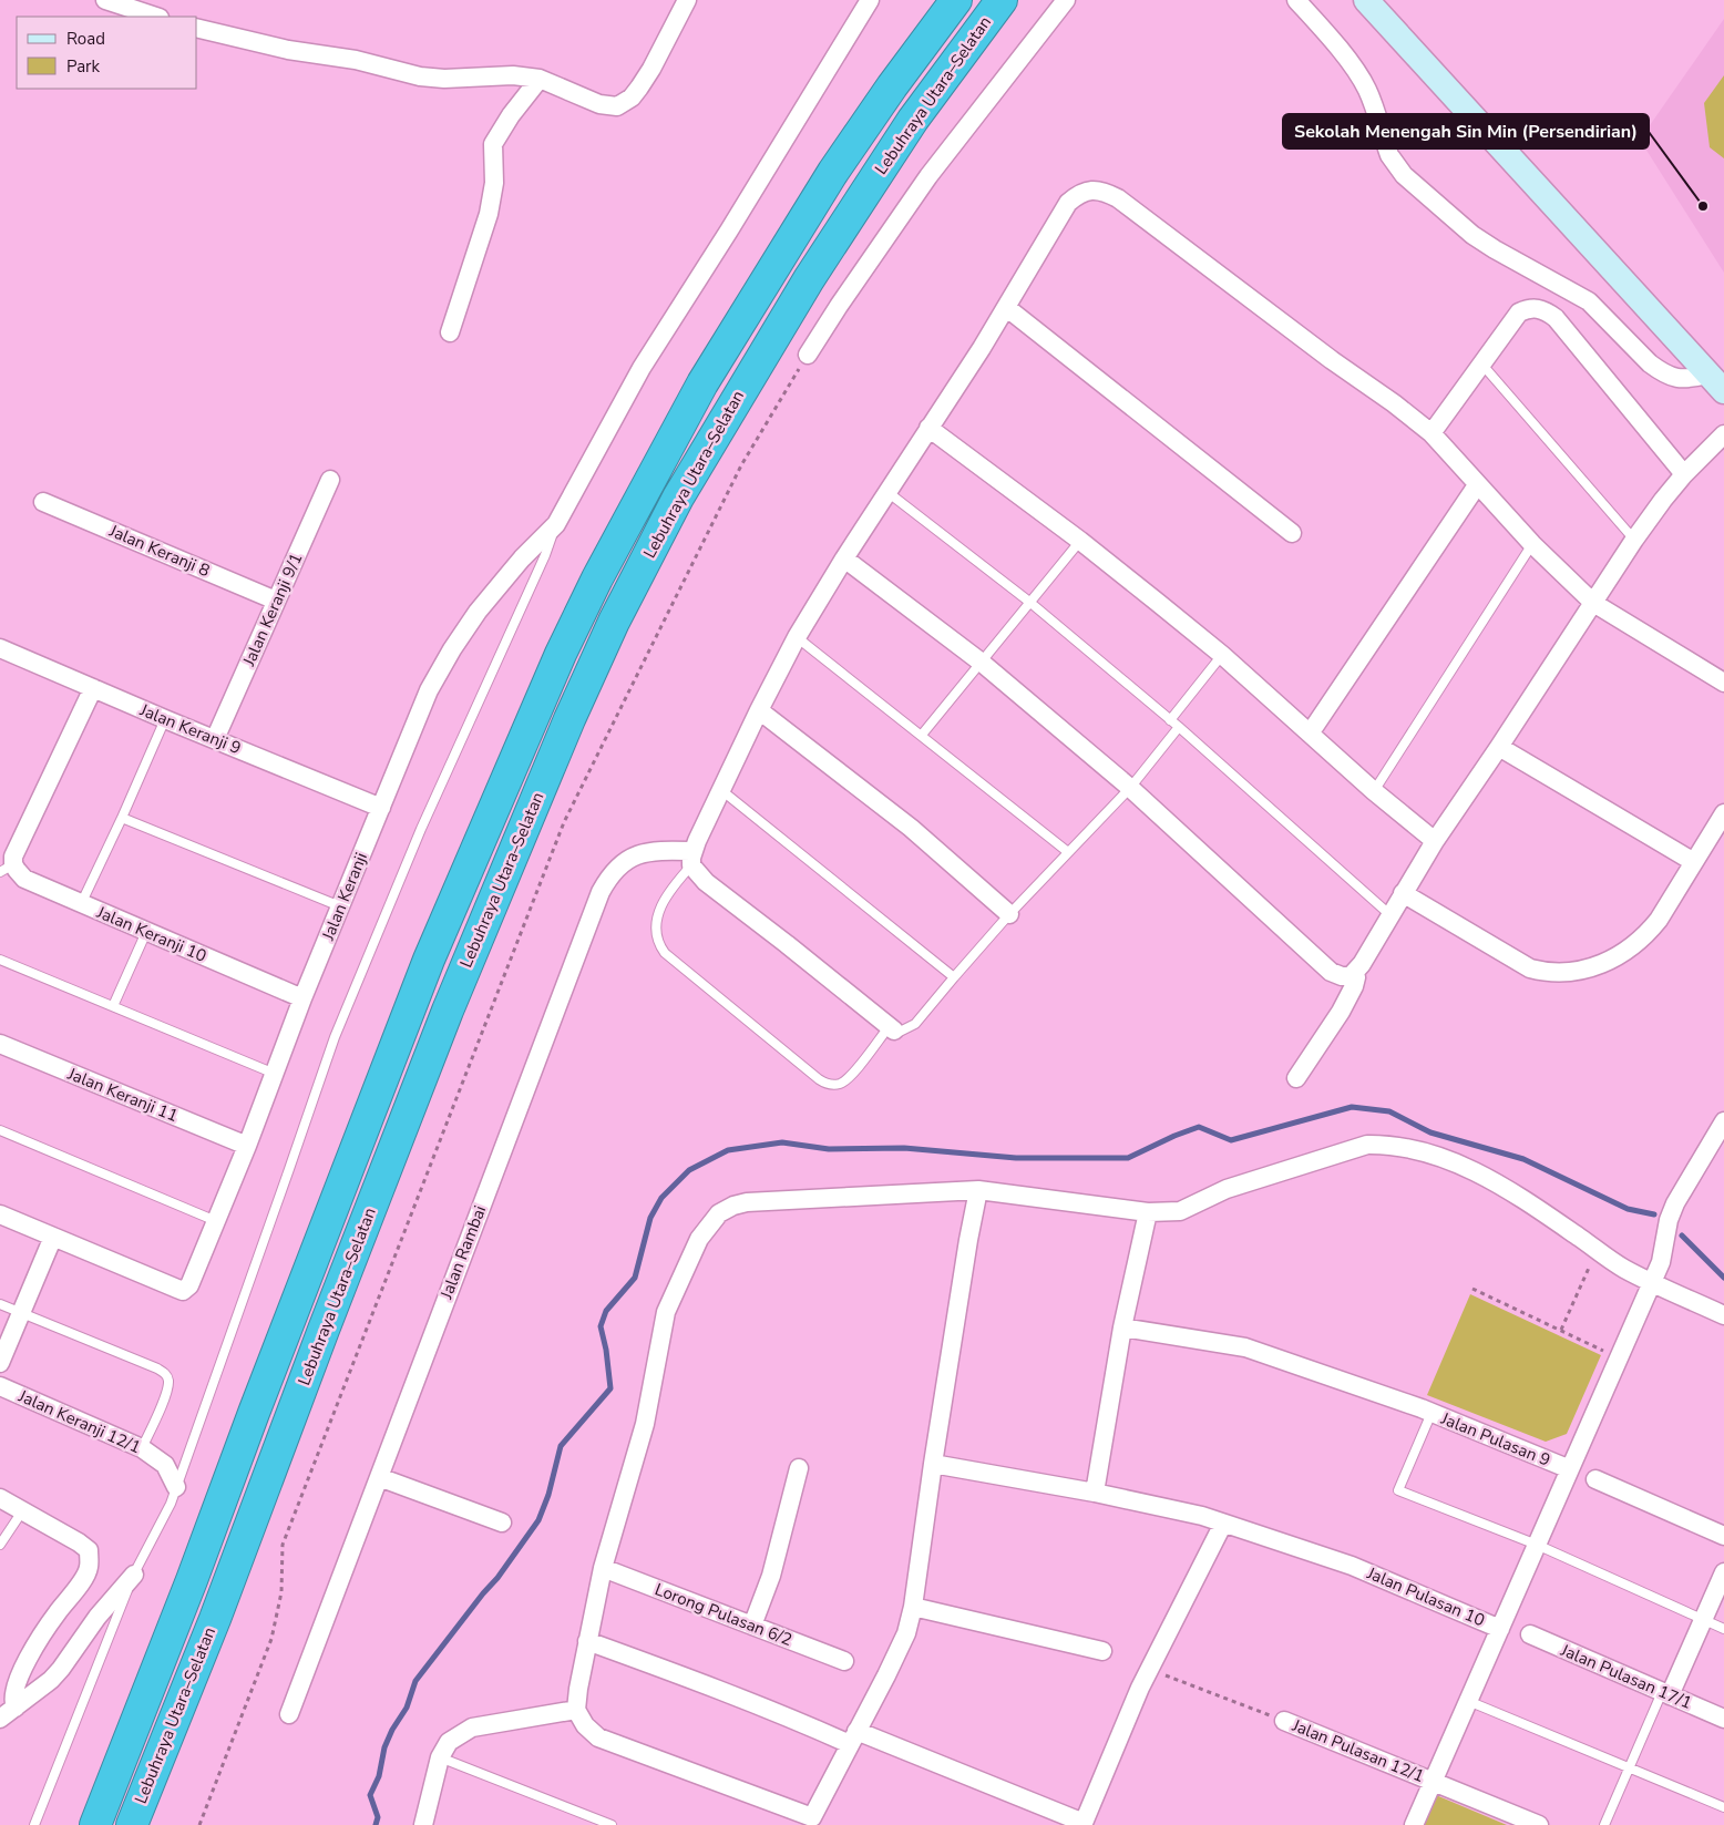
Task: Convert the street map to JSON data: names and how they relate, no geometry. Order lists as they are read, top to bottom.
{
  "streets": {
    "highway": ["Lebuhraya Utara–Selatan"],
    "street": [
      "Jalan Keranji 8",
      "Jalan Keranji 9/1",
      "Jalan Keranji 9",
      "Jalan Keranji",
      "Jalan Keranji 10",
      "Jalan Keranji 11",
      "Jalan Rambai",
      "Jalan Keranji 12/1",
      "Jalan Pulasan 9",
      "Jalan Pulasan 10",
      "Lorong Pulasan 6/2",
      "Jalan Pulasan 17/1",
      "Jalan Pulasan 12/1"
    ]
  },
  "crossings": [
    ["Jalan Keranji 8", "Jalan Keranji 9/1"],
    ["Jalan Keranji 9/1", "Jalan Keranji 9"],
    ["Jalan Keranji 9", "Jalan Keranji"],
    ["Jalan Keranji", "Jalan Keranji 10"],
    ["Jalan Keranji", "Jalan Keranji 11"]
  ],
  "places": ["Sekolah Menengah Sin Min (Persendirian)"],
  "legend": ["Road", "Park"]
}
